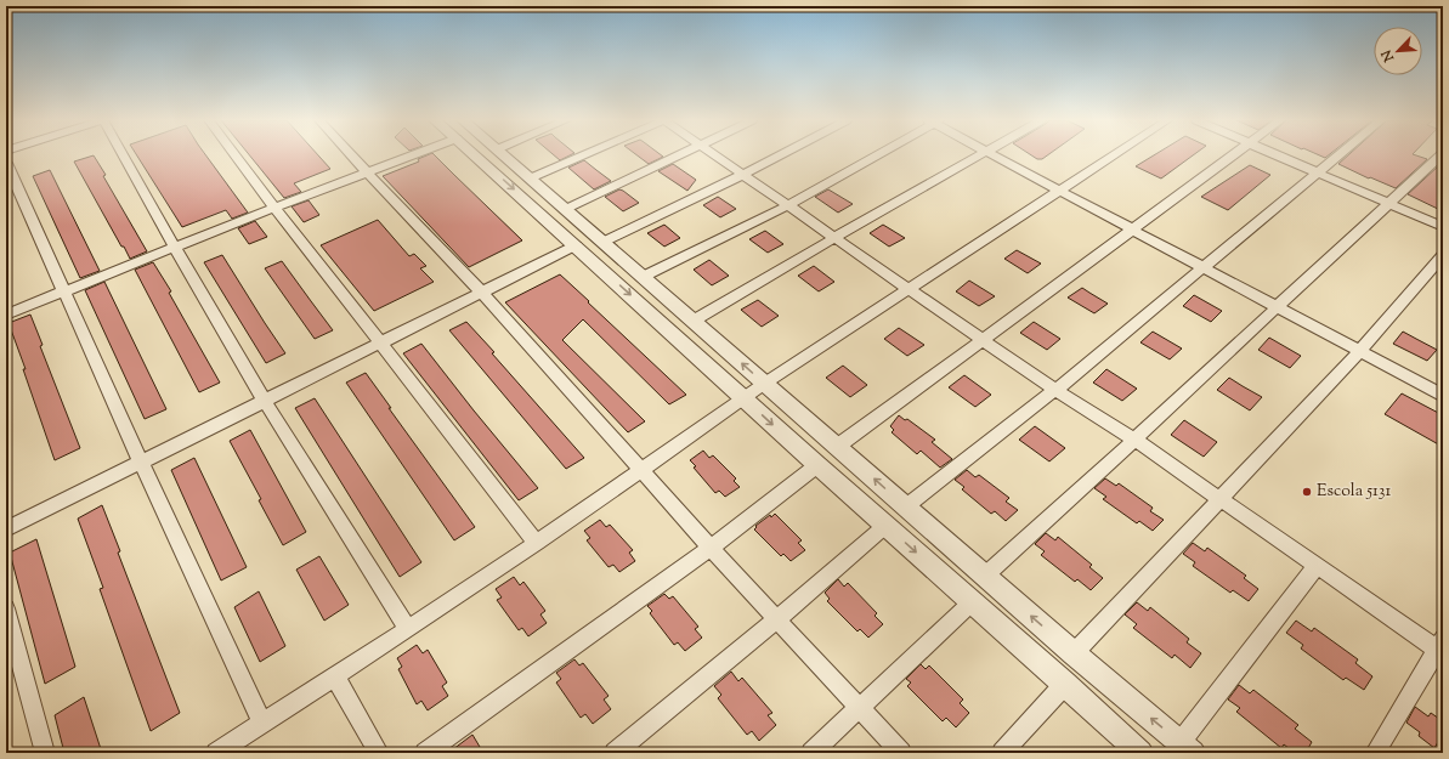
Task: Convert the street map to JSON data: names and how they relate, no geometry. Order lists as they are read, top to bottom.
{
  "places": ["Escola 5131"],
  "north": "bottom left"
}
